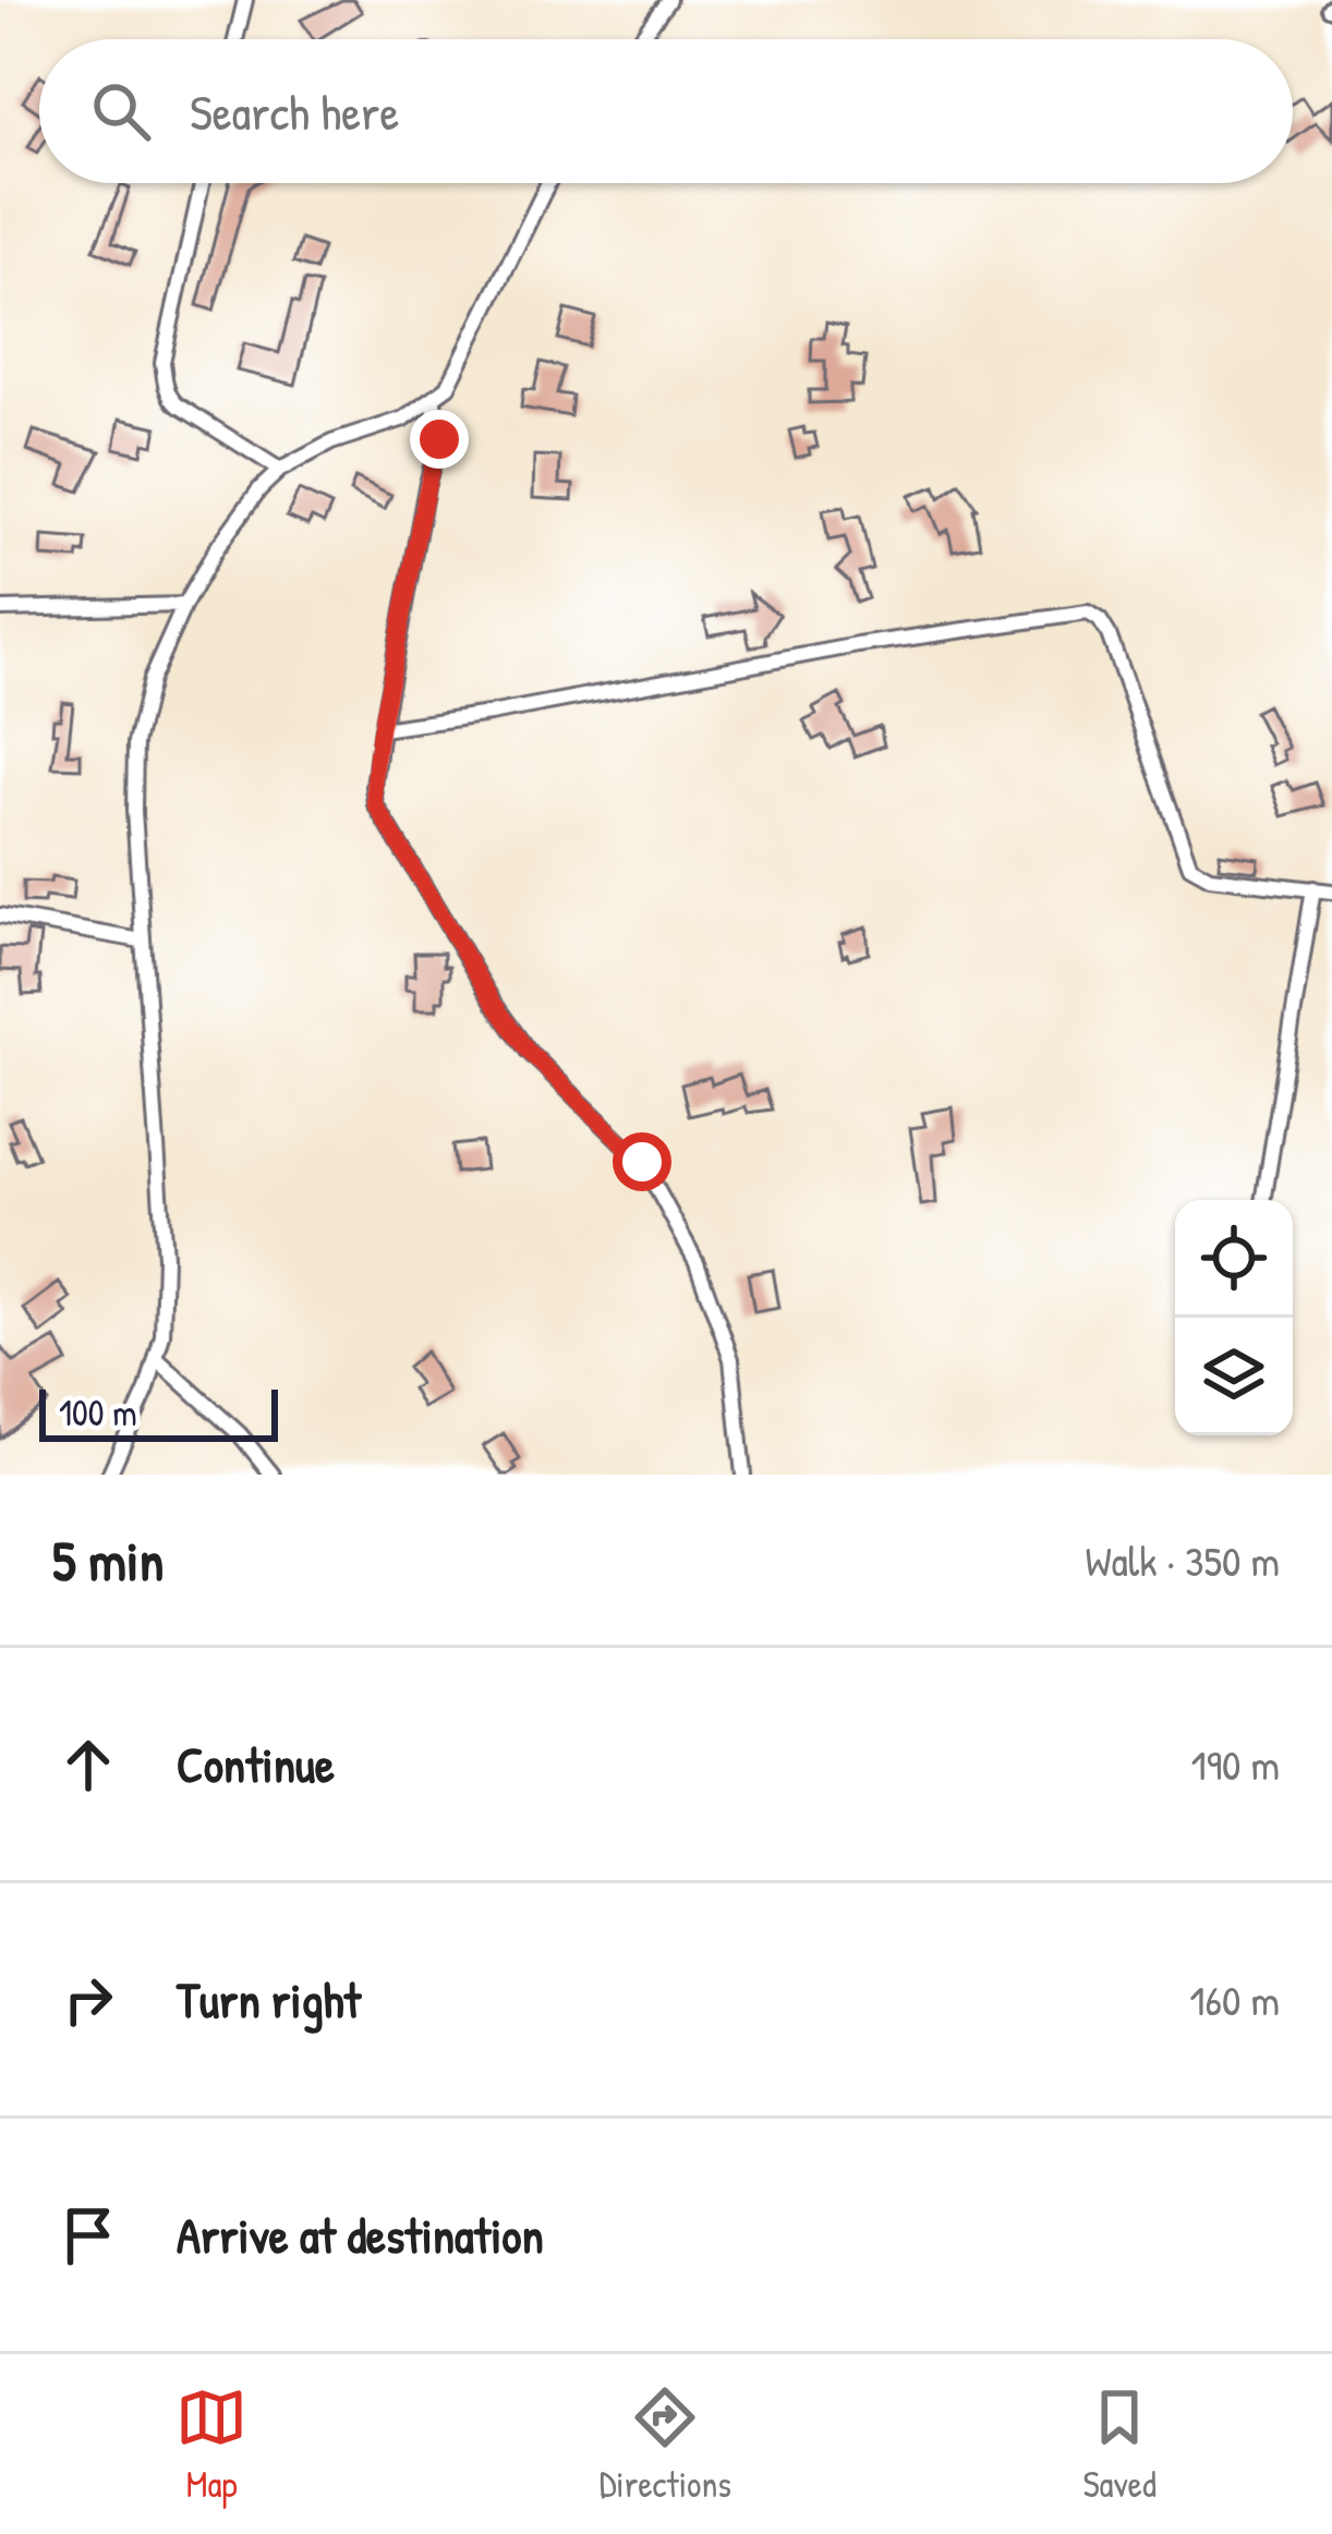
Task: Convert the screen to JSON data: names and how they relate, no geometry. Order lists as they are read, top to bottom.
{
  "scale_bar": "100 m",
  "page": {
    "search": "Search here",
    "scale": "100 m",
    "heading": ["5 min", "Walk · 350 m"],
    "list": [
      ["Continue", "190 m"],
      ["Turn right", "160 m"],
      "Arrive at destination"
    ],
    "nav": ["Map", "Directions", "Saved"]
  }
}
